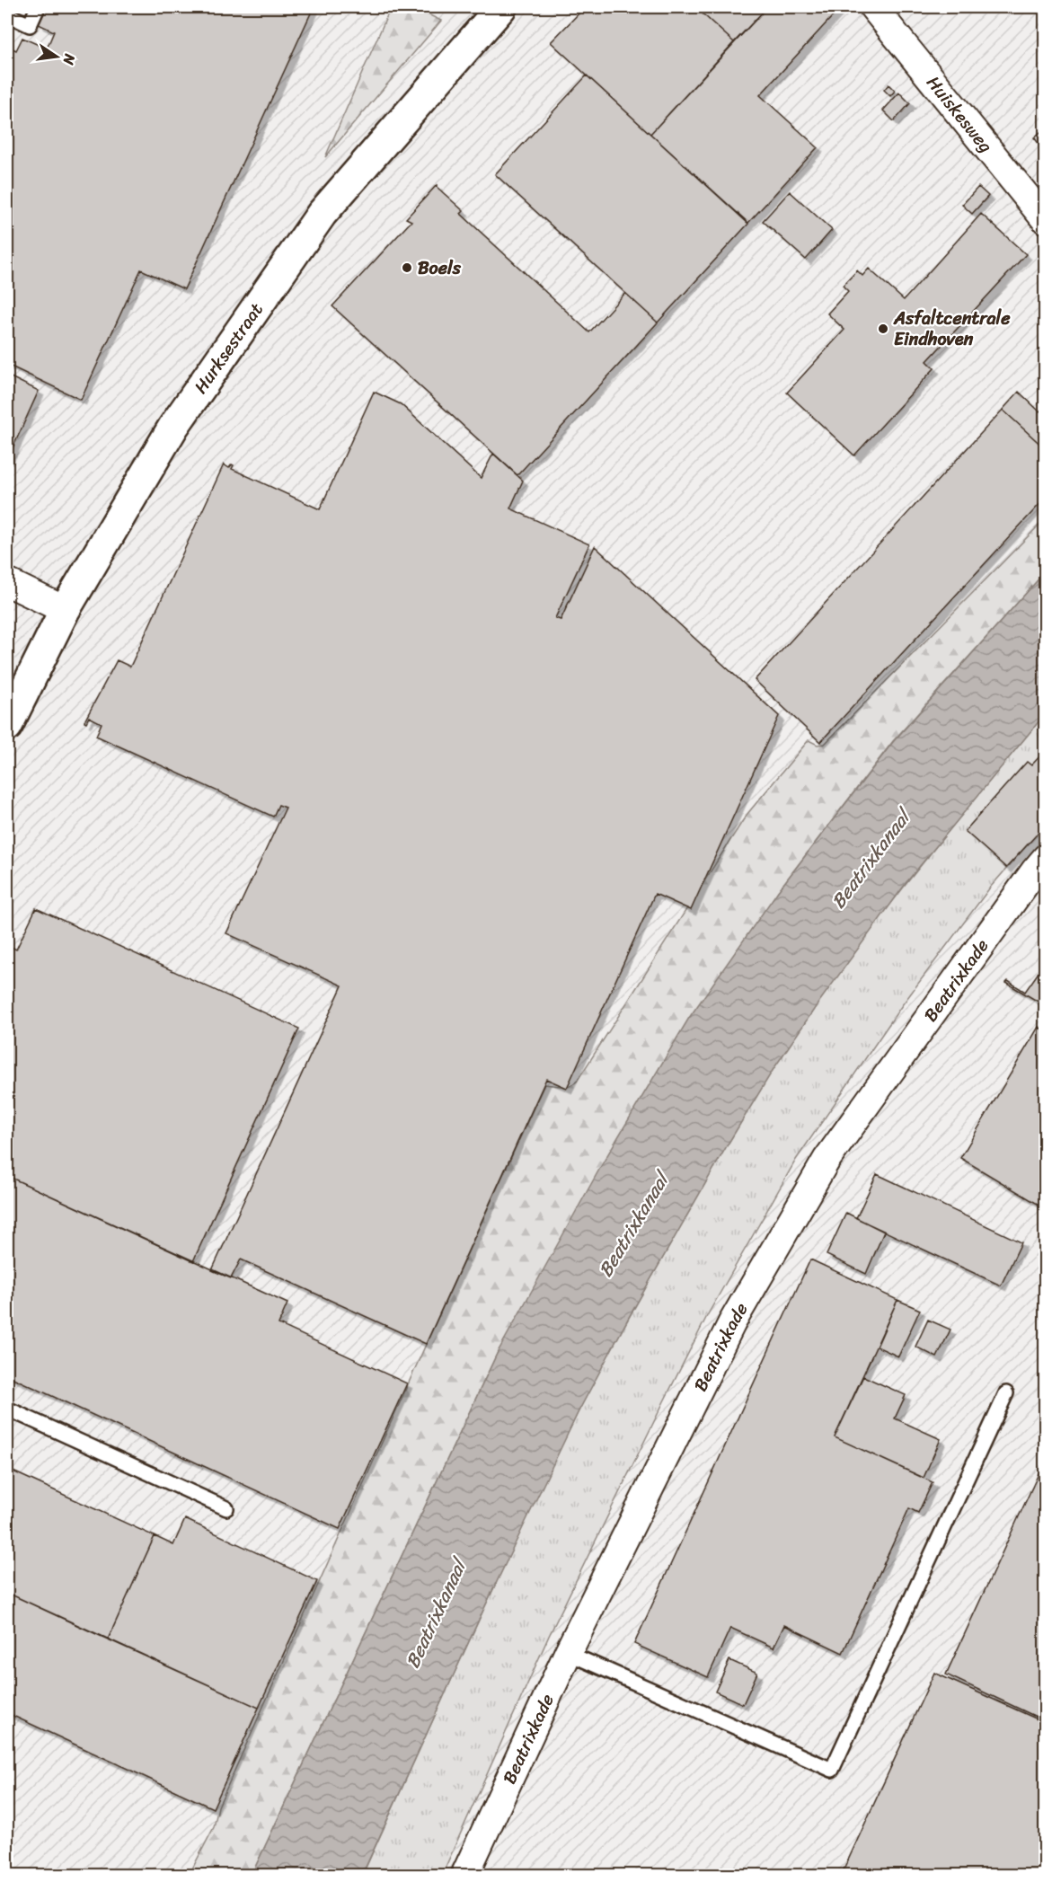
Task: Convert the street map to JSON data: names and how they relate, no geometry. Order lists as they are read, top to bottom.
{
  "streets": {
    "street": ["Huiskesweg", "Hurksestraat", "Beatrixkade"]
  },
  "water": ["Beatrixkanaal"],
  "places": ["Boels", "Asfaltcentrale Eindhoven"],
  "north": "right"
}
